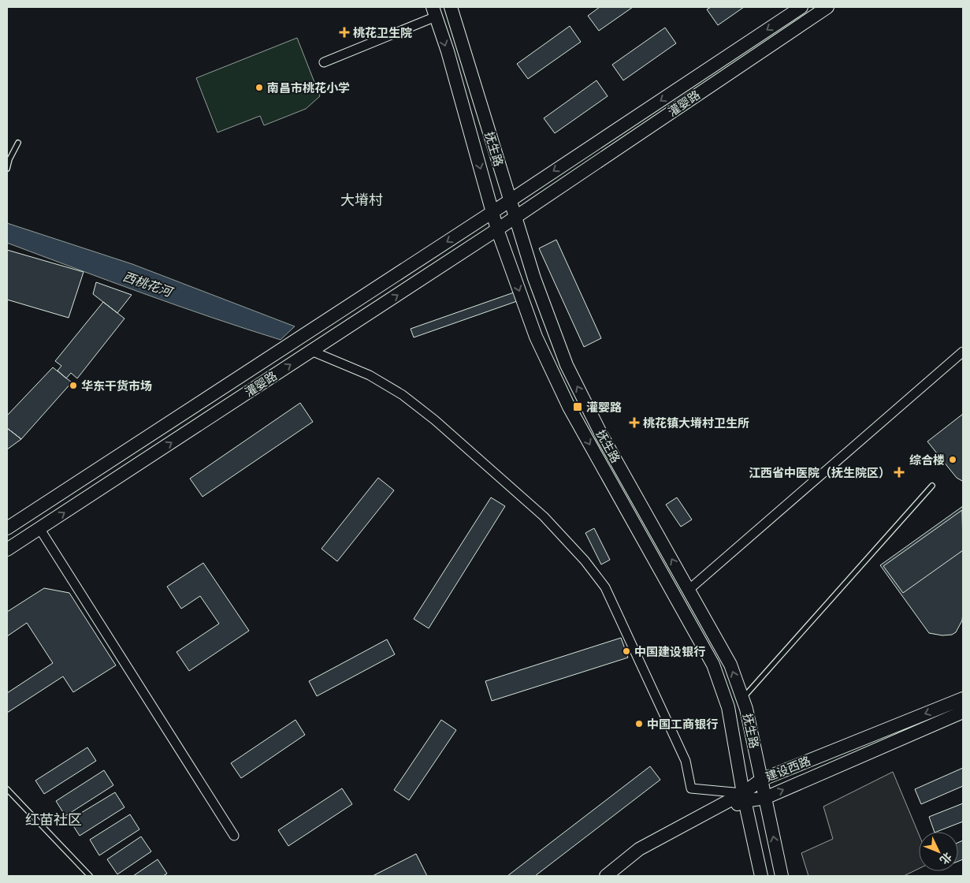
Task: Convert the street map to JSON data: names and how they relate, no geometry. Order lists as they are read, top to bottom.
{
  "streets": {
    "main road": ["灌婴路", "抚生路", "建设西路"]
  },
  "crossings": [
    ["灌婴路", "抚生路"],
    ["抚生路", "建设西路"]
  ],
  "districts": ["大塉村", "红苗社区"],
  "water": ["西桃花河"],
  "places": {
    "health": ["桃花卫生院", "桃花镇大塉村卫生所", "江西省中医院（抚生院区）"],
    "other": [
      "南昌市桃花小学",
      "华东干货市场",
      "综合楼",
      "中国建设银行",
      "中国工商银行"
    ],
    "transit": ["灌婴路"]
  },
  "north": "bottom right"
}
